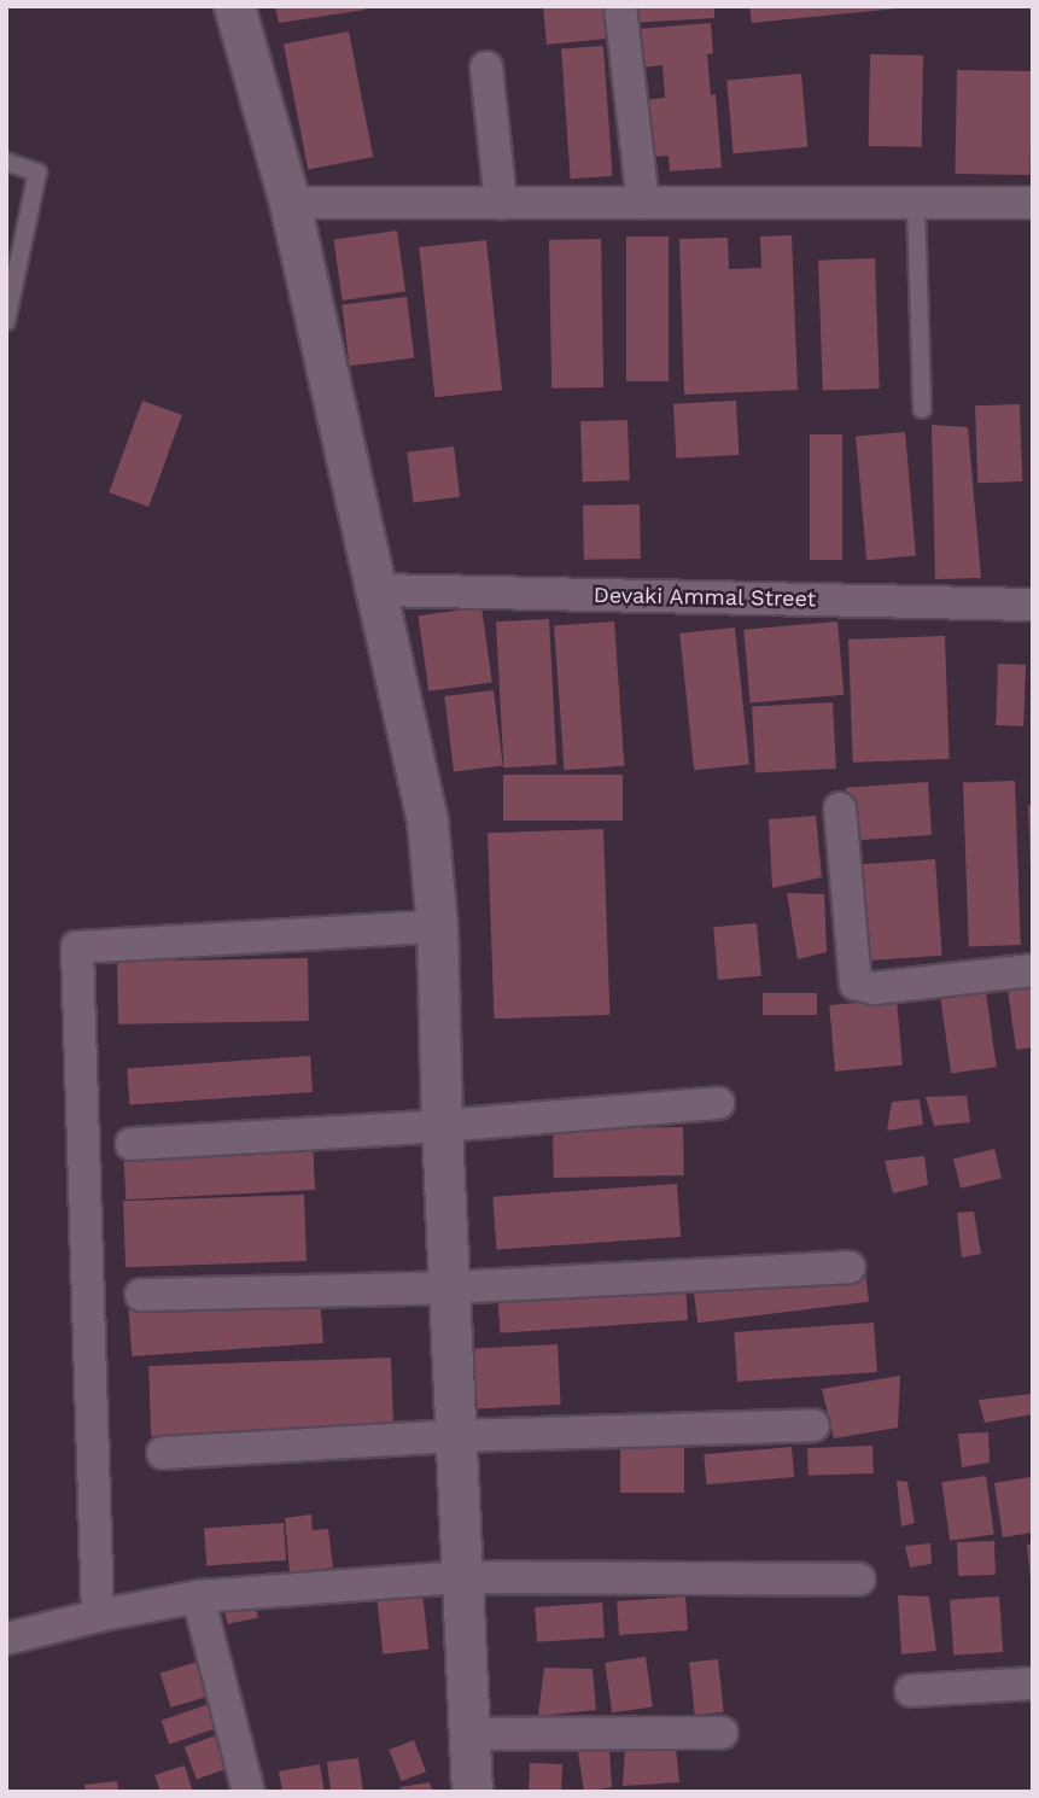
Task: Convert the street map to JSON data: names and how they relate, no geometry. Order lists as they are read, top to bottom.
{
  "streets": {
    "street": ["Devaki Ammal Street"]
  }
}
